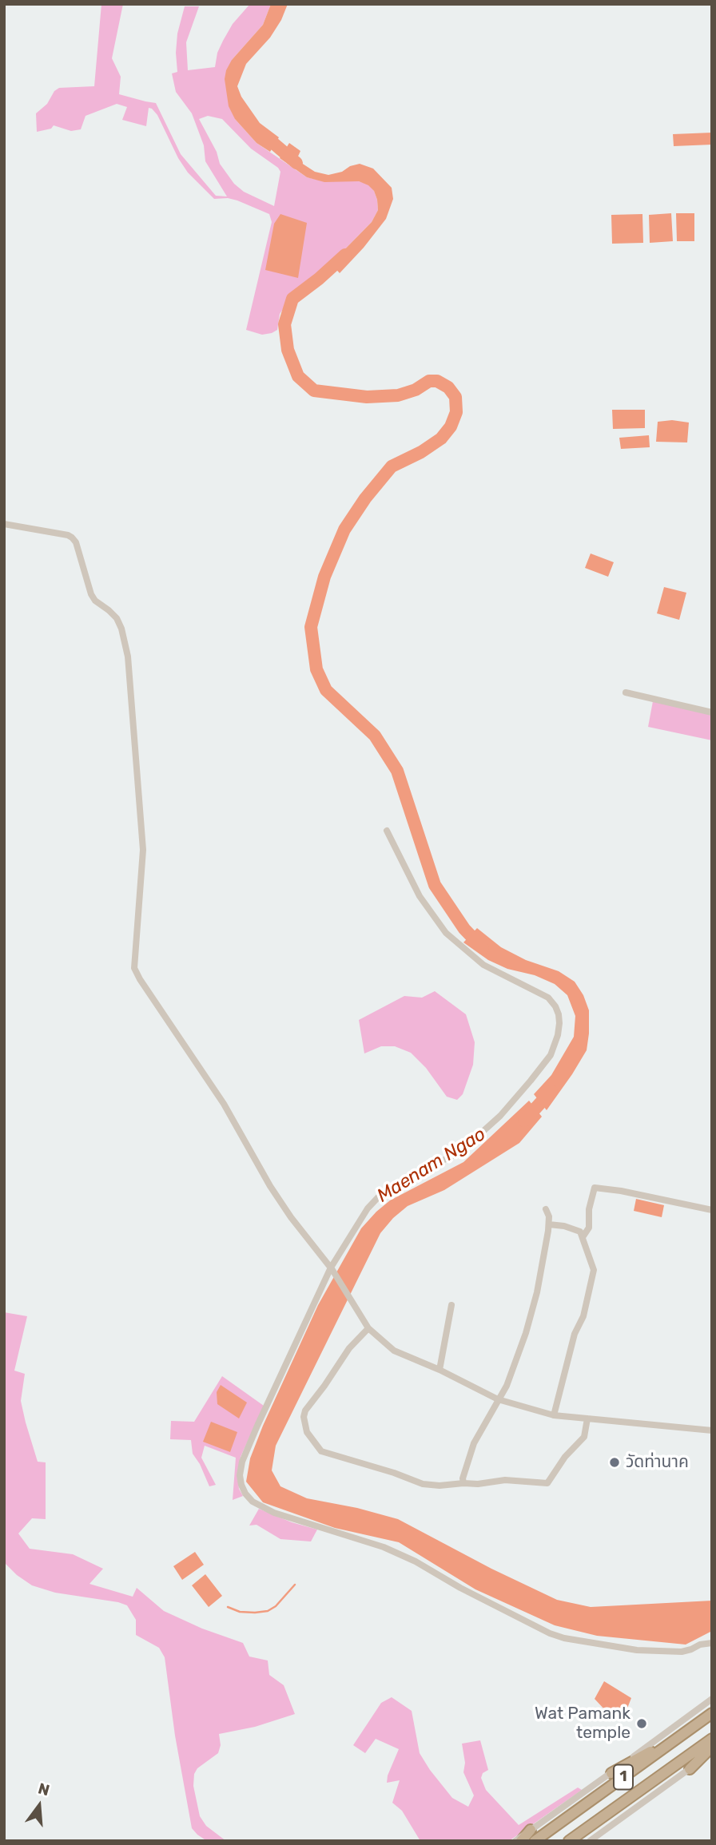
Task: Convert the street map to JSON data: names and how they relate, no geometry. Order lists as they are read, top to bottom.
{
  "streets": {
    "highway": ["1"]
  },
  "water": ["Maenam Ngao"],
  "places": ["วัดท่านาค", "Wat Pamank temple"],
  "north": "top"
}
